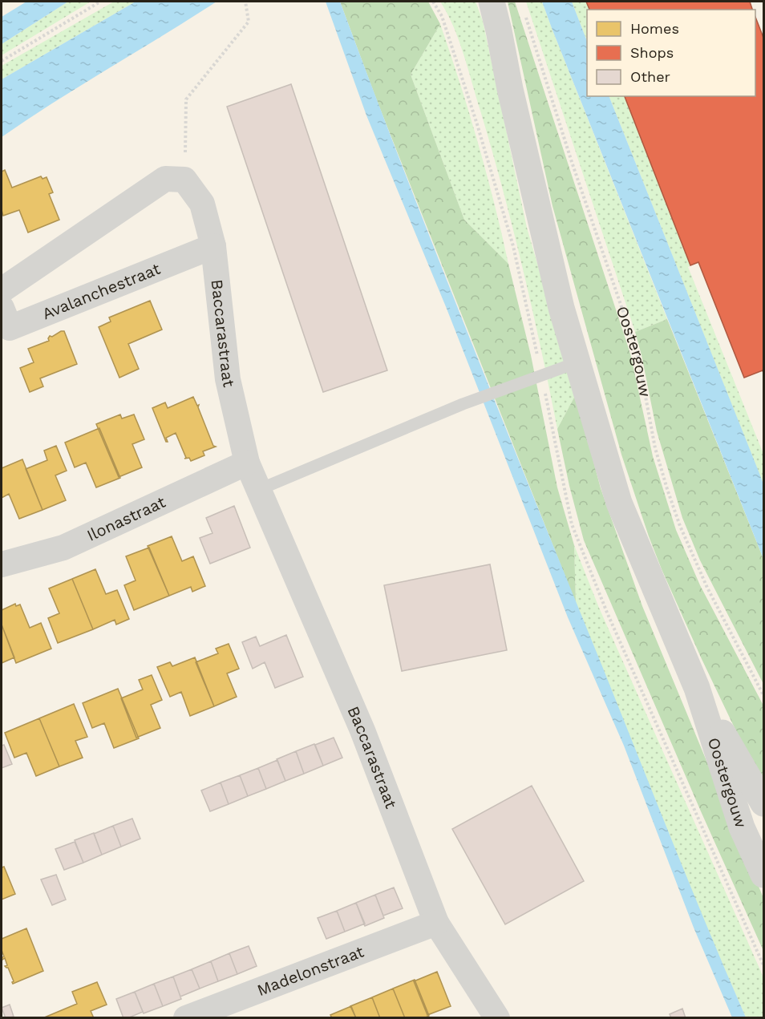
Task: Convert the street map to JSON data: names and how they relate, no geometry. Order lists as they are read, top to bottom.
{
  "streets": {
    "main road": ["Oostergouw"],
    "street": [
      "Avalanchestraat",
      "Baccarastraat",
      "Ilonastraat",
      "Madelonstraat"
    ]
  },
  "crossings": [
    ["Avalanchestraat", "Baccarastraat"],
    ["Baccarastraat", "Ilonastraat"],
    ["Baccarastraat", "Madelonstraat"]
  ],
  "legend": ["Homes", "Shops", "Other"]
}
